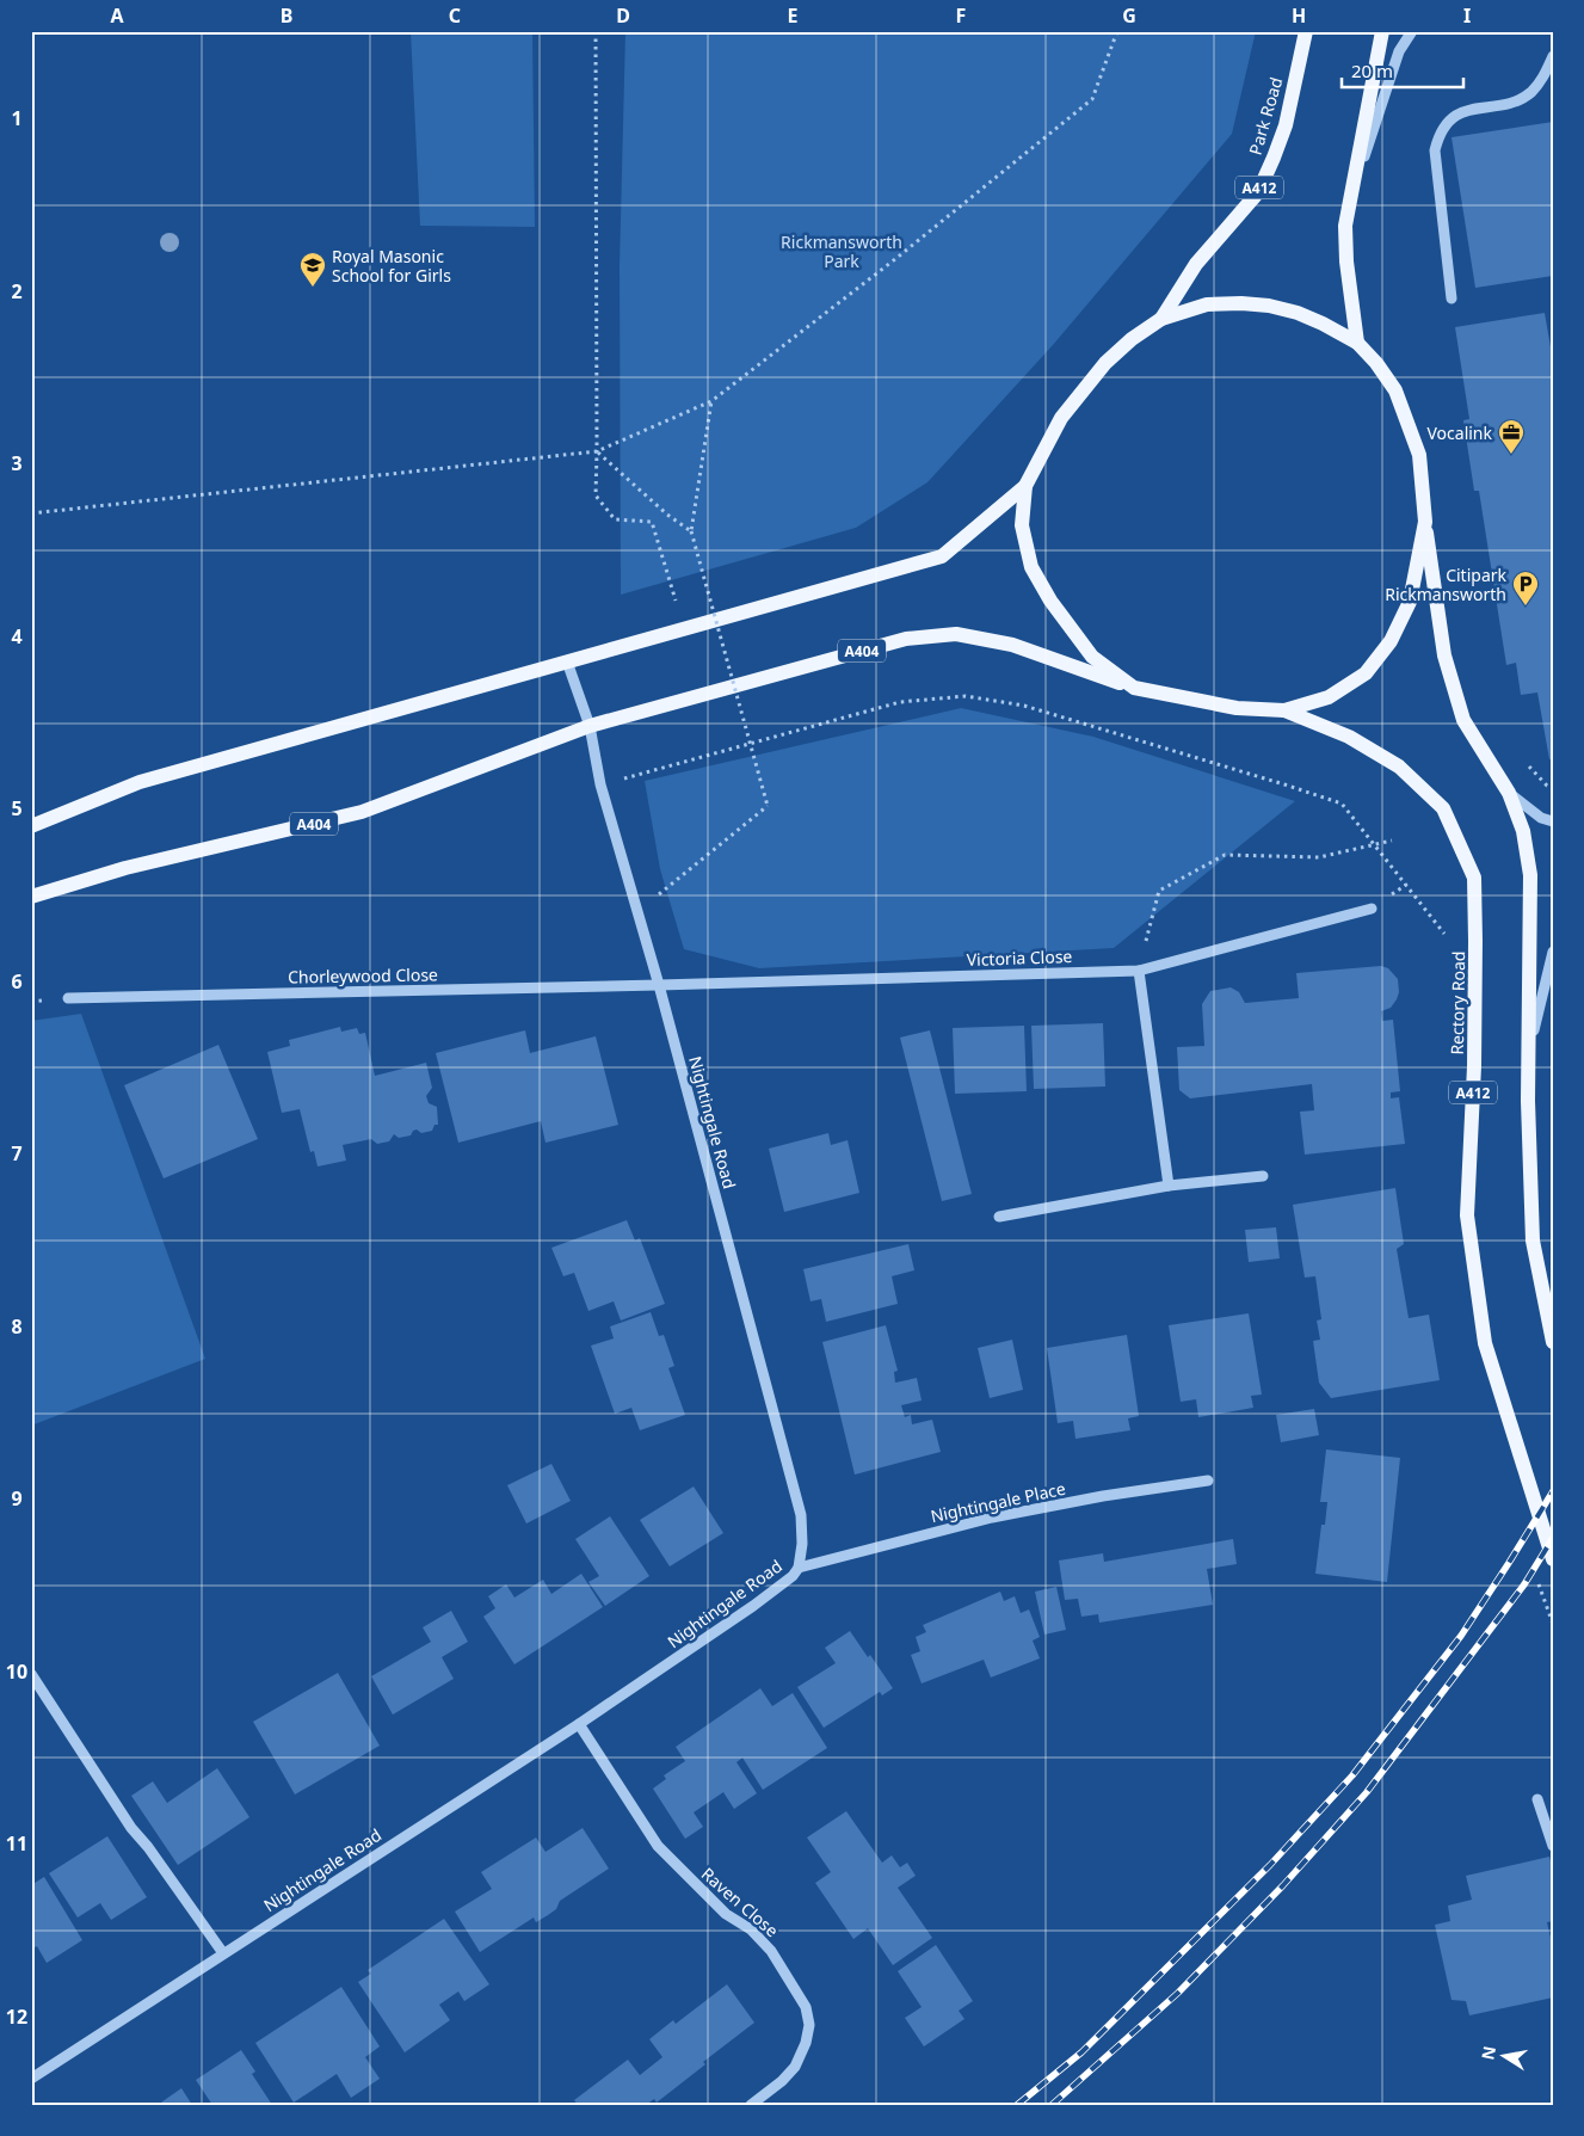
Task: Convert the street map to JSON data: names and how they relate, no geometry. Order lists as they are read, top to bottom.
{
  "streets": {
    "main road": [
      "Park Road",
      "A412",
      "A404",
      "Rectory Road"
    ],
    "street": [
      "Victoria Close",
      "Chorleywood Close",
      "Nightingale Road",
      "Nightingale Place",
      "Raven Close"
    ]
  },
  "crossings": [
    ["A404", "Nightingale Road"],
    ["Victoria Close", "Chorleywood Close"],
    ["Victoria Close", "Nightingale Road"],
    ["Chorleywood Close", "Nightingale Road"],
    ["Nightingale Road", "Nightingale Place"],
    ["Nightingale Road", "Raven Close"]
  ],
  "parks": ["Rickmansworth Park"],
  "places": {
    "school or university": ["Royal Masonic School for Girls"],
    "office": ["Vocalink"],
    "parking": ["Citipark Rickmansworth"]
  },
  "scale_bar": "20 m",
  "north": "left",
  "grid": {
    "columns": [
      "A",
      "B",
      "C",
      "D",
      "E",
      "F",
      "G",
      "H",
      "I"
    ],
    "rows": [
      "1",
      "2",
      "3",
      "4",
      "5",
      "6",
      "7",
      "8",
      "9",
      "10",
      "11",
      "12"
    ]
  }
}
